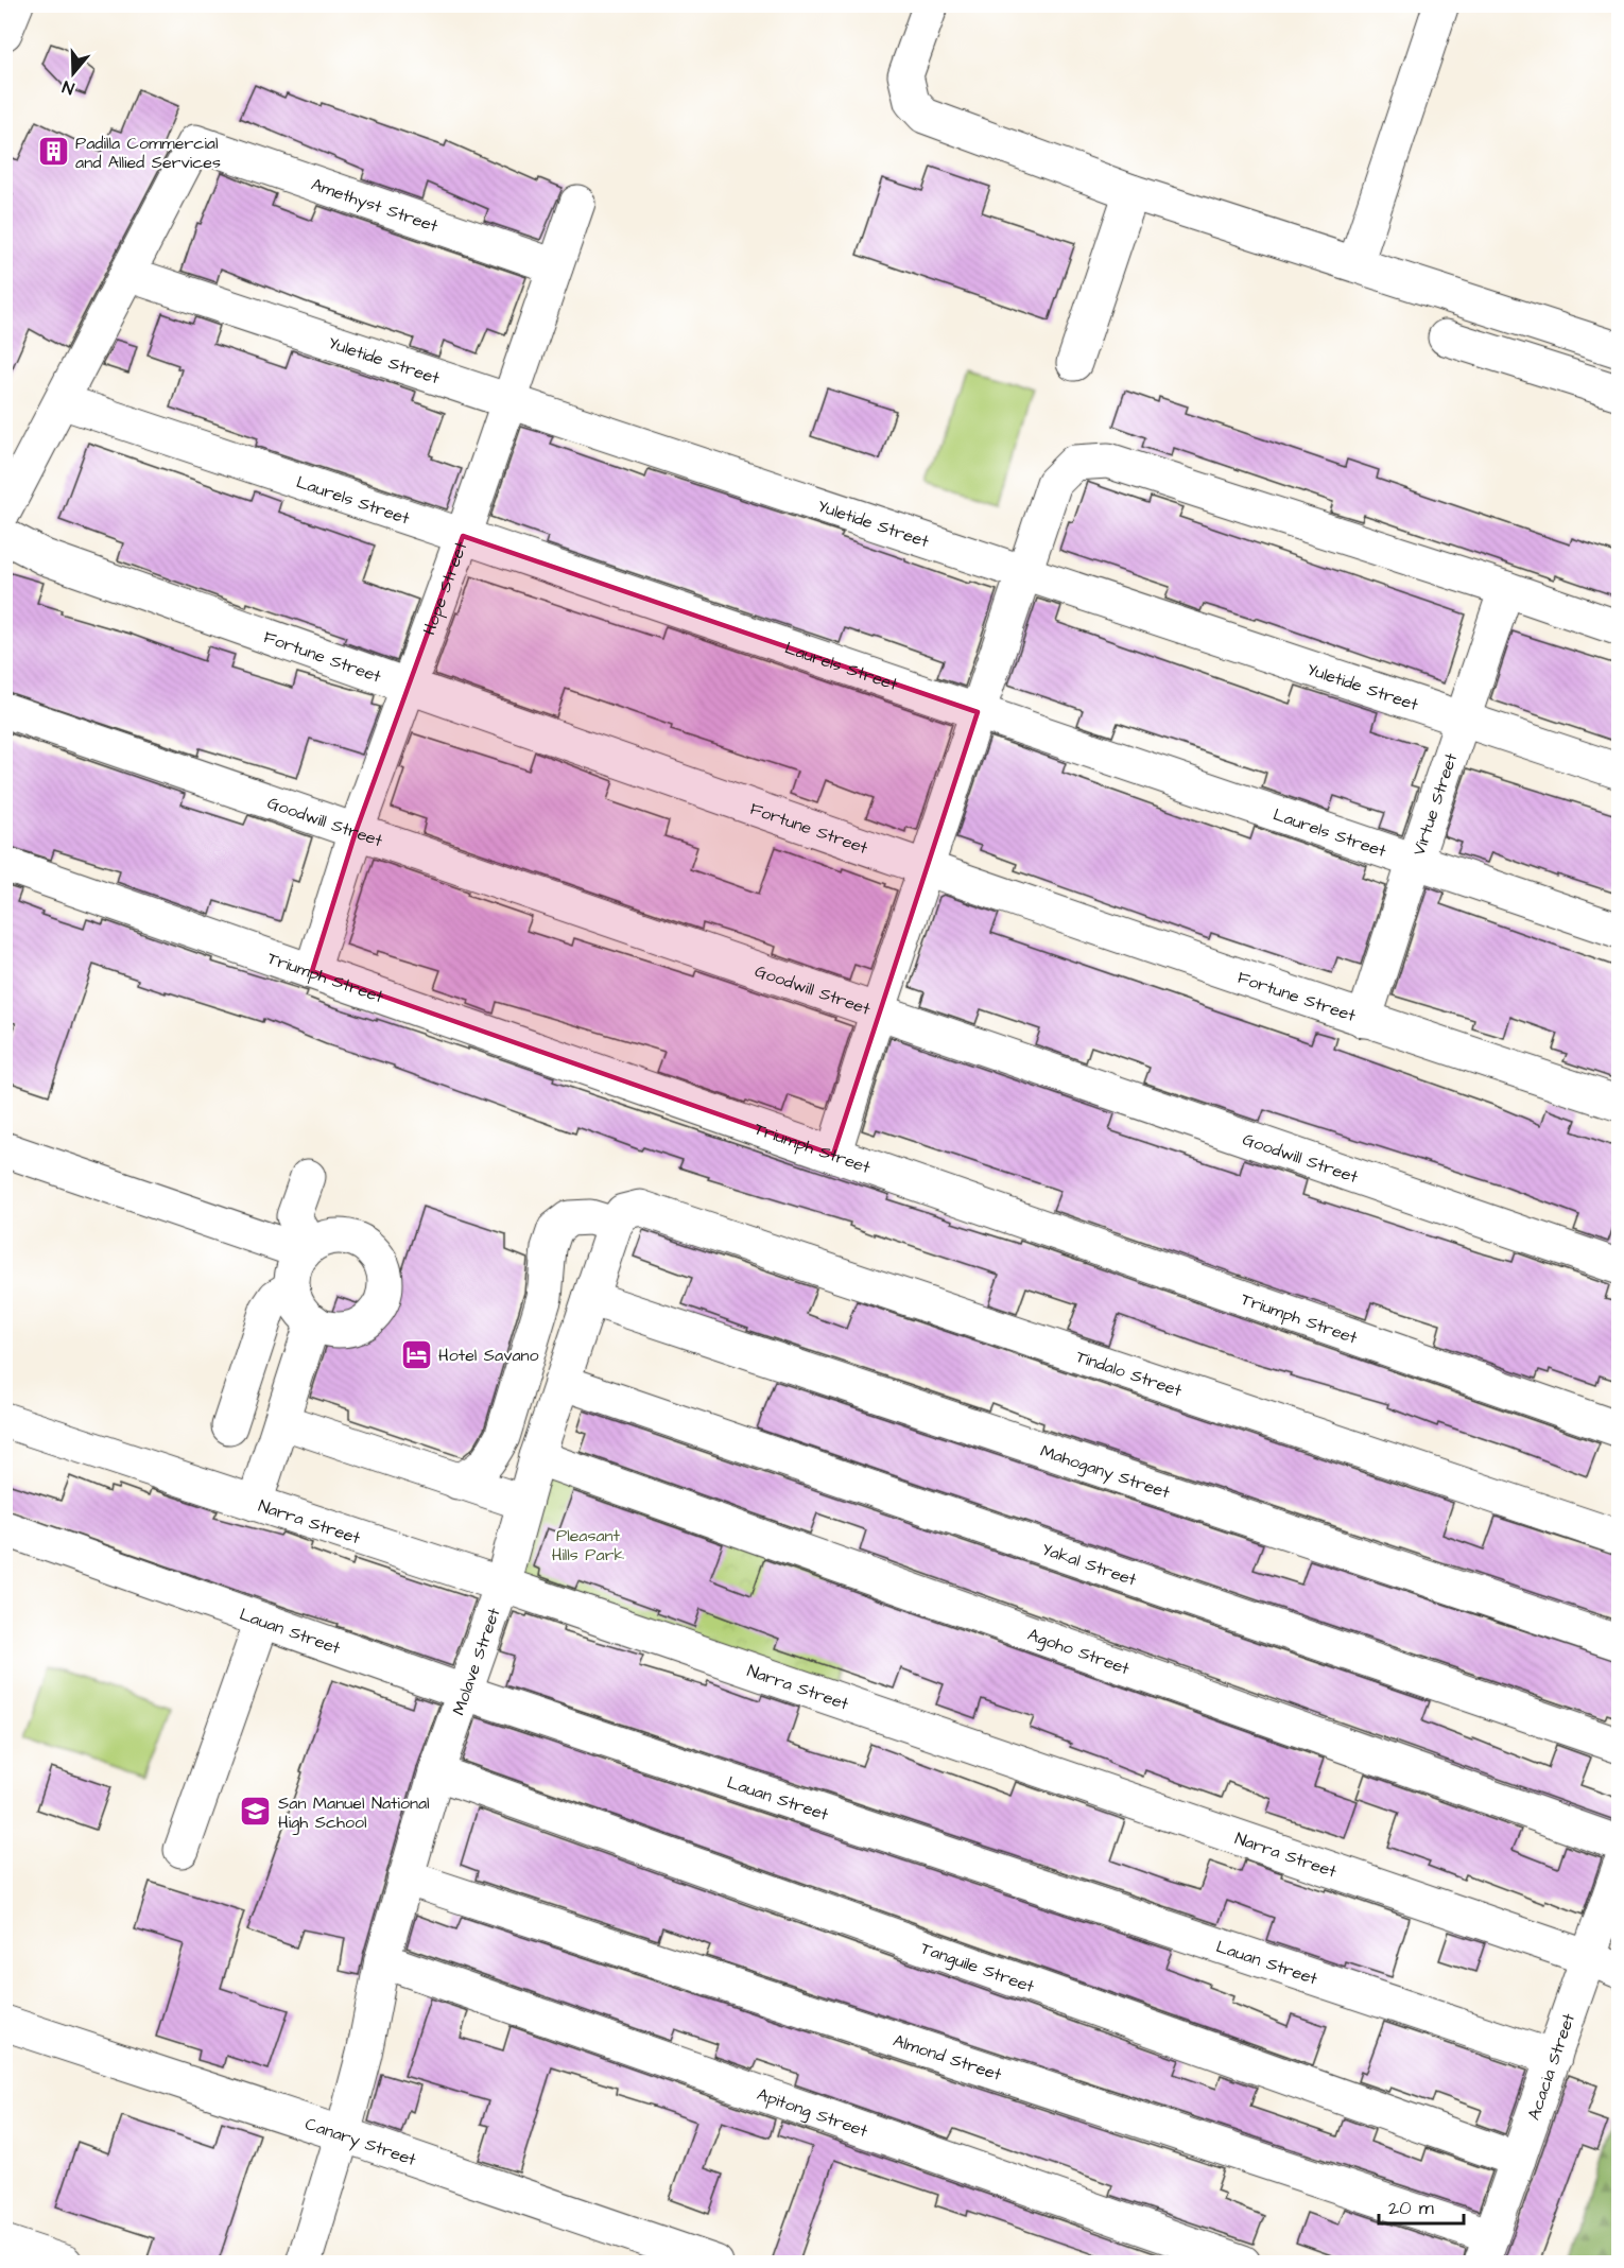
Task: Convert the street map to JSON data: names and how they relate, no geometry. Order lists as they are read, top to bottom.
{
  "streets": {
    "street": [
      "Amethyst Street",
      "Yuletide Street",
      "Laurels Street",
      "Hope Street",
      "Fortune Street",
      "Virtue Street",
      "Goodwill Street",
      "Triumph Street",
      "Tindalo Street",
      "Mahogany Street",
      "Narra Street",
      "Yakal Street",
      "Lauan Street",
      "Agoho Street",
      "Molave Street",
      "Tanguile Street",
      "Almond Street",
      "Acacia Street",
      "Apitong Street",
      "Canary Street"
    ]
  },
  "crossings": [
    ["Amethyst Street", "Yuletide Street"],
    ["Amethyst Street", "Hope Street"],
    ["Yuletide Street", "Hope Street"],
    ["Yuletide Street", "Virtue Street"],
    ["Laurels Street", "Hope Street"],
    ["Laurels Street", "Virtue Street"],
    ["Hope Street", "Fortune Street"],
    ["Hope Street", "Goodwill Street"],
    ["Hope Street", "Triumph Street"],
    ["Fortune Street", "Virtue Street"],
    ["Tindalo Street", "Molave Street"],
    ["Mahogany Street", "Molave Street"],
    ["Narra Street", "Molave Street"],
    ["Narra Street", "Acacia Street"],
    ["Yakal Street", "Molave Street"],
    ["Lauan Street", "Molave Street"],
    ["Lauan Street", "Acacia Street"],
    ["Agoho Street", "Molave Street"],
    ["Molave Street", "Tanguile Street"],
    ["Molave Street", "Almond Street"],
    ["Molave Street", "Apitong Street"],
    ["Molave Street", "Canary Street"],
    ["Tanguile Street", "Acacia Street"],
    ["Almond Street", "Acacia Street"]
  ],
  "parks": ["Pleasant Hills Park"],
  "places": {
    "building": ["Padilla Commercial and Allied Services"],
    "hotel": ["Hotel Savano"],
    "school or university": ["San Manuel National High School"]
  },
  "scale_bar": "20 m",
  "north": "bottom"
}
